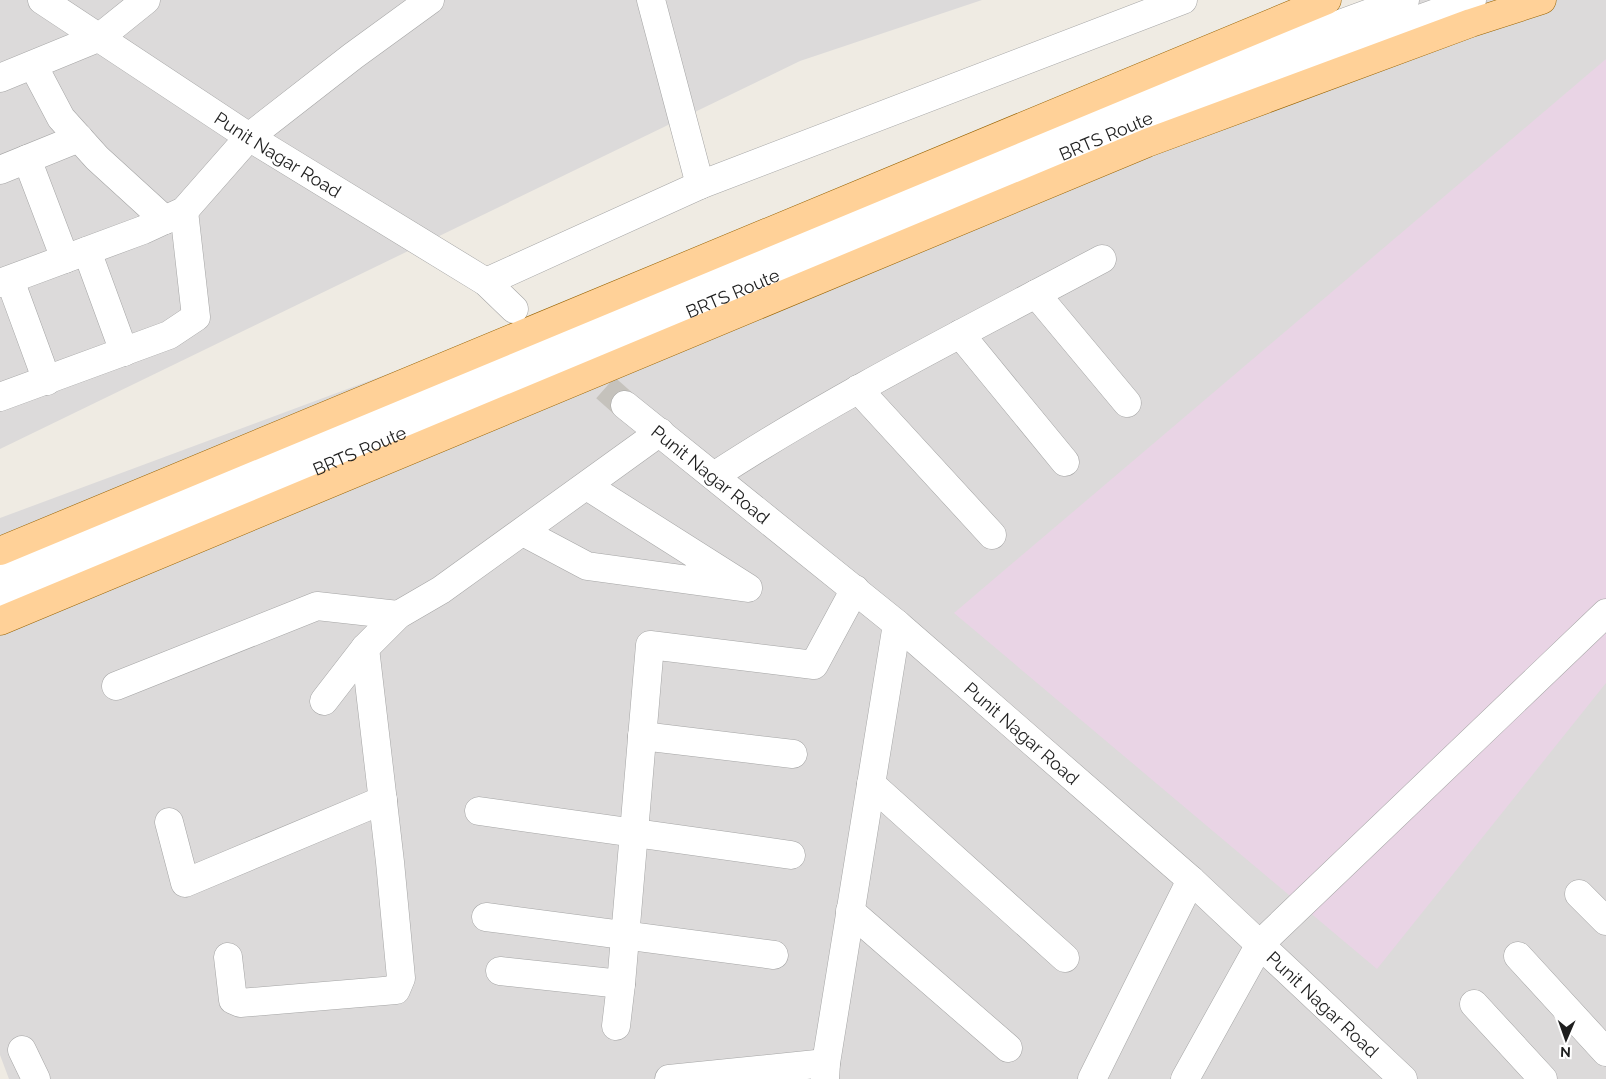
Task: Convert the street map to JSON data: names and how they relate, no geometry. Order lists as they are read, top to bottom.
{
  "streets": {
    "street": ["BRTS Route", "Punit Nagar Road"]
  },
  "north": "bottom"
}
